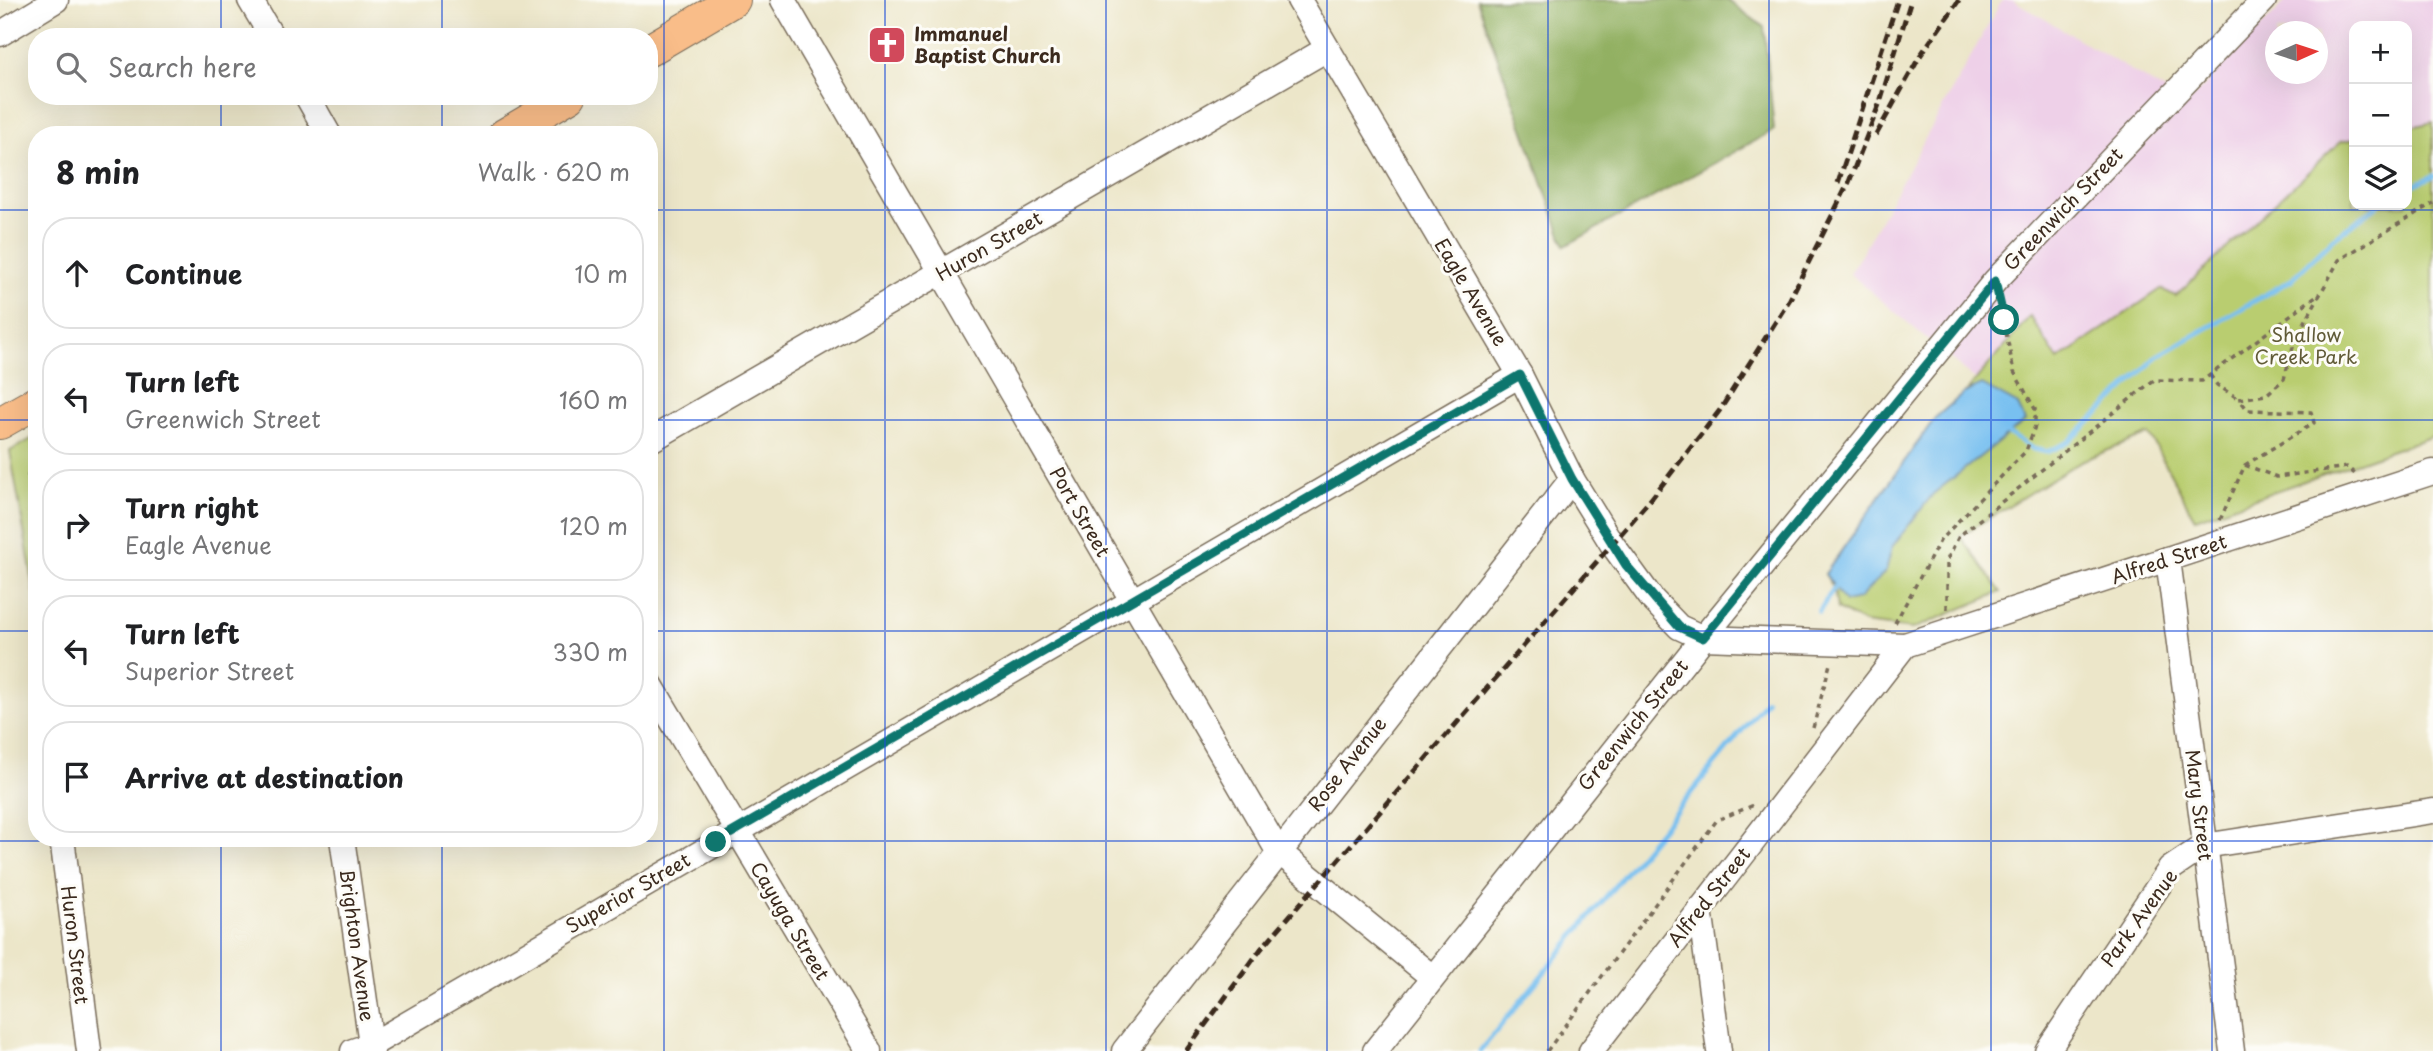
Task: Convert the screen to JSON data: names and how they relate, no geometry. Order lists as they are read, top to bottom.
{
  "streets": {
    "street": [
      "Greenwich Street",
      "Huron Street",
      "Eagle Avenue",
      "Port Street",
      "Alfred Street",
      "Rose Avenue",
      "Mary Street",
      "Superior Street",
      "Park Avenue",
      "Cayuga Street",
      "Brighton Avenue"
    ]
  },
  "crossings": [
    ["Greenwich Street", "Eagle Avenue"],
    ["Greenwich Street", "Port Street"],
    ["Greenwich Street", "Alfred Street"],
    ["Huron Street", "Eagle Avenue"],
    ["Huron Street", "Port Street"],
    ["Eagle Avenue", "Alfred Street"],
    ["Eagle Avenue", "Rose Avenue"],
    ["Eagle Avenue", "Superior Street"],
    ["Port Street", "Rose Avenue"],
    ["Port Street", "Superior Street"],
    ["Alfred Street", "Mary Street"],
    ["Mary Street", "Park Avenue"],
    ["Superior Street", "Cayuga Street"],
    ["Superior Street", "Brighton Avenue"]
  ],
  "parks": ["Shallow Creek Park"],
  "places": {
    "church": ["Immanuel Baptist Church"]
  },
  "north": "right",
  "page": {
    "map_buttons": ["+", "−"],
    "search": "Search here",
    "heading": ["8 min", "Walk · 620 m"],
    "list": [
      ["Continue", "10 m"],
      ["Turn left", "Greenwich Street", "160 m"],
      ["Turn right", "Eagle Avenue", "120 m"],
      ["Turn left", "Superior Street", "330 m"],
      "Arrive at destination"
    ]
  }
}
